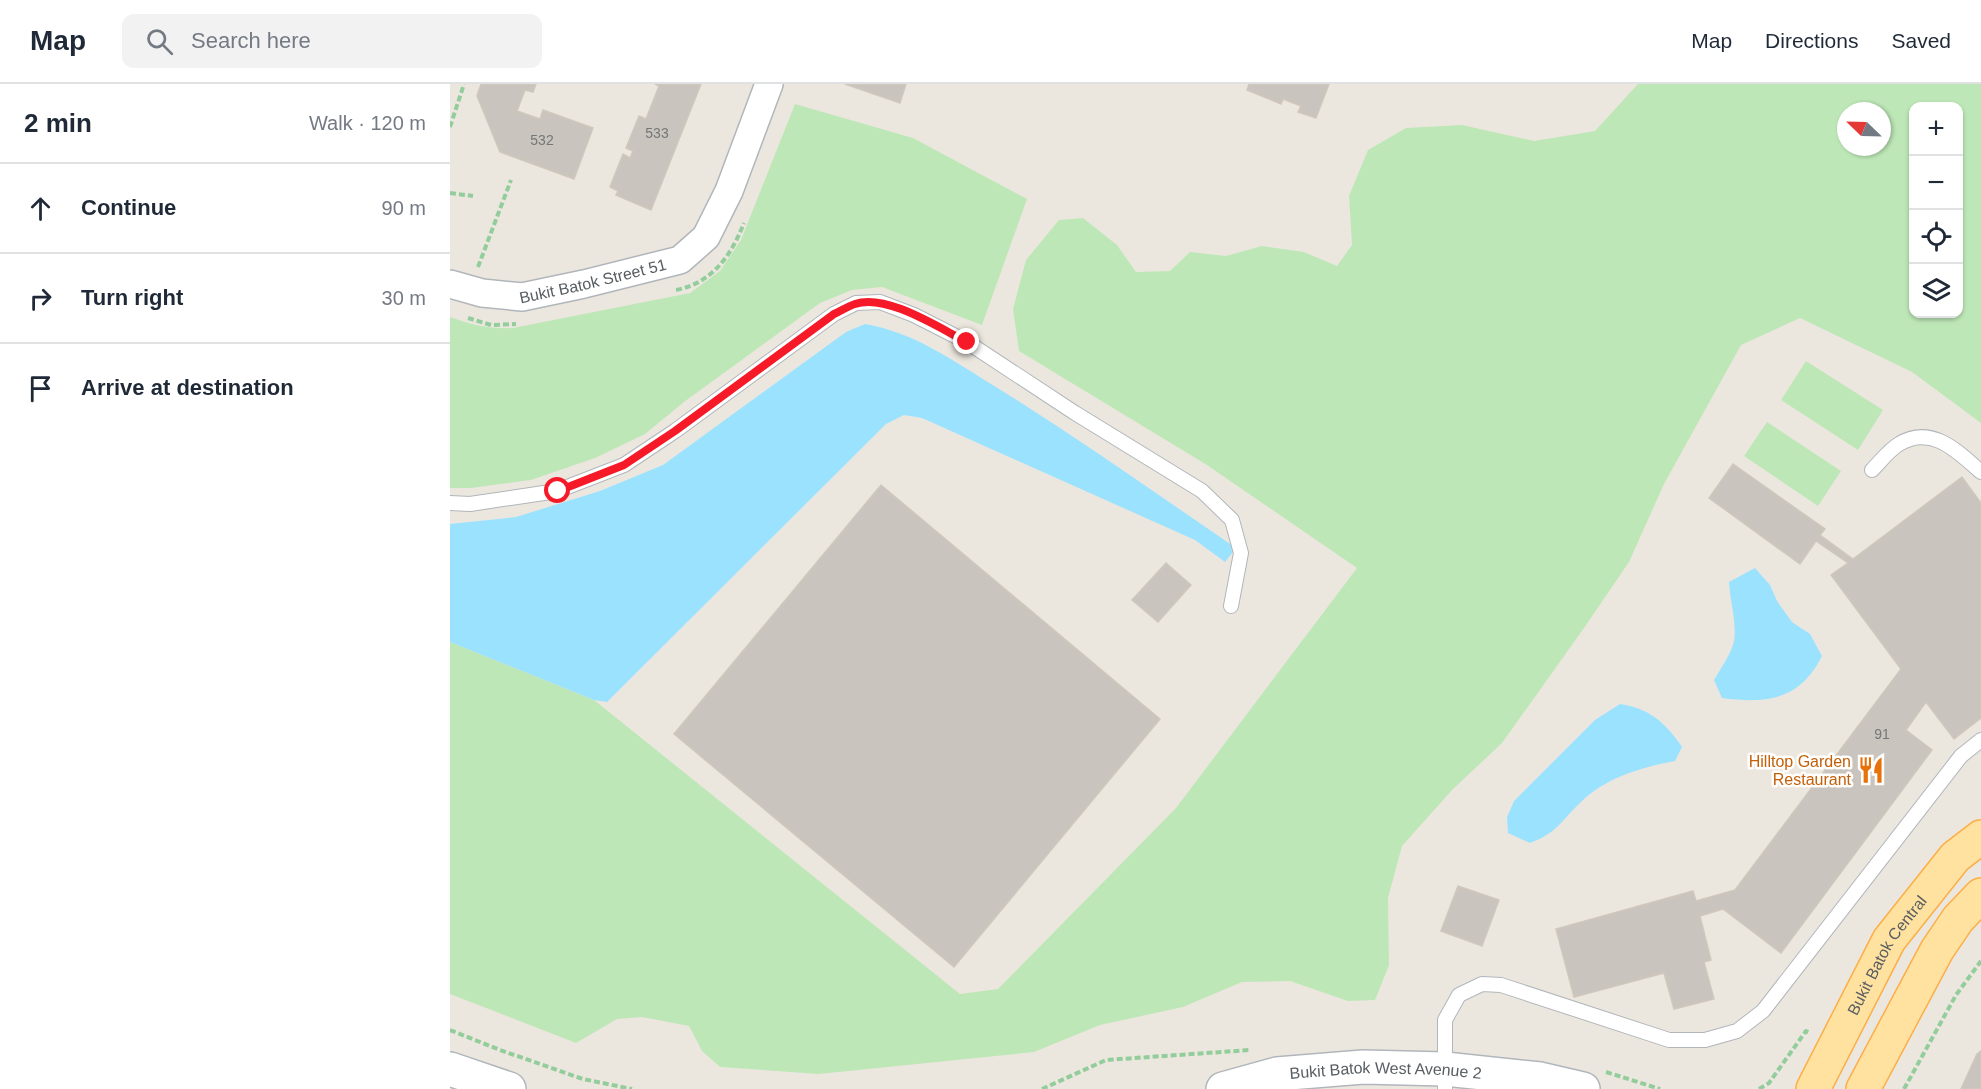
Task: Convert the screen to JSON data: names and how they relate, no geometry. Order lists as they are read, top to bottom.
{
  "streets": {
    "main road": ["Bukit Batok Central", "Bukit Batok West Avenue 2"],
    "street": ["Bukit Batok Street 51"]
  },
  "places": {
    "restaurant": ["Hilltop Garden Restaurant"]
  },
  "house_numbers": ["533", "532", "91"],
  "north": "top left",
  "page": {
    "header": "Map",
    "search": "Search here",
    "nav": ["Map", "Directions", "Saved"],
    "heading": ["2 min", "Walk · 120 m"],
    "map_buttons": ["+", "−"],
    "list": [
      ["Continue", "90 m"],
      ["Turn right", "30 m"],
      "Arrive at destination"
    ]
  }
}
